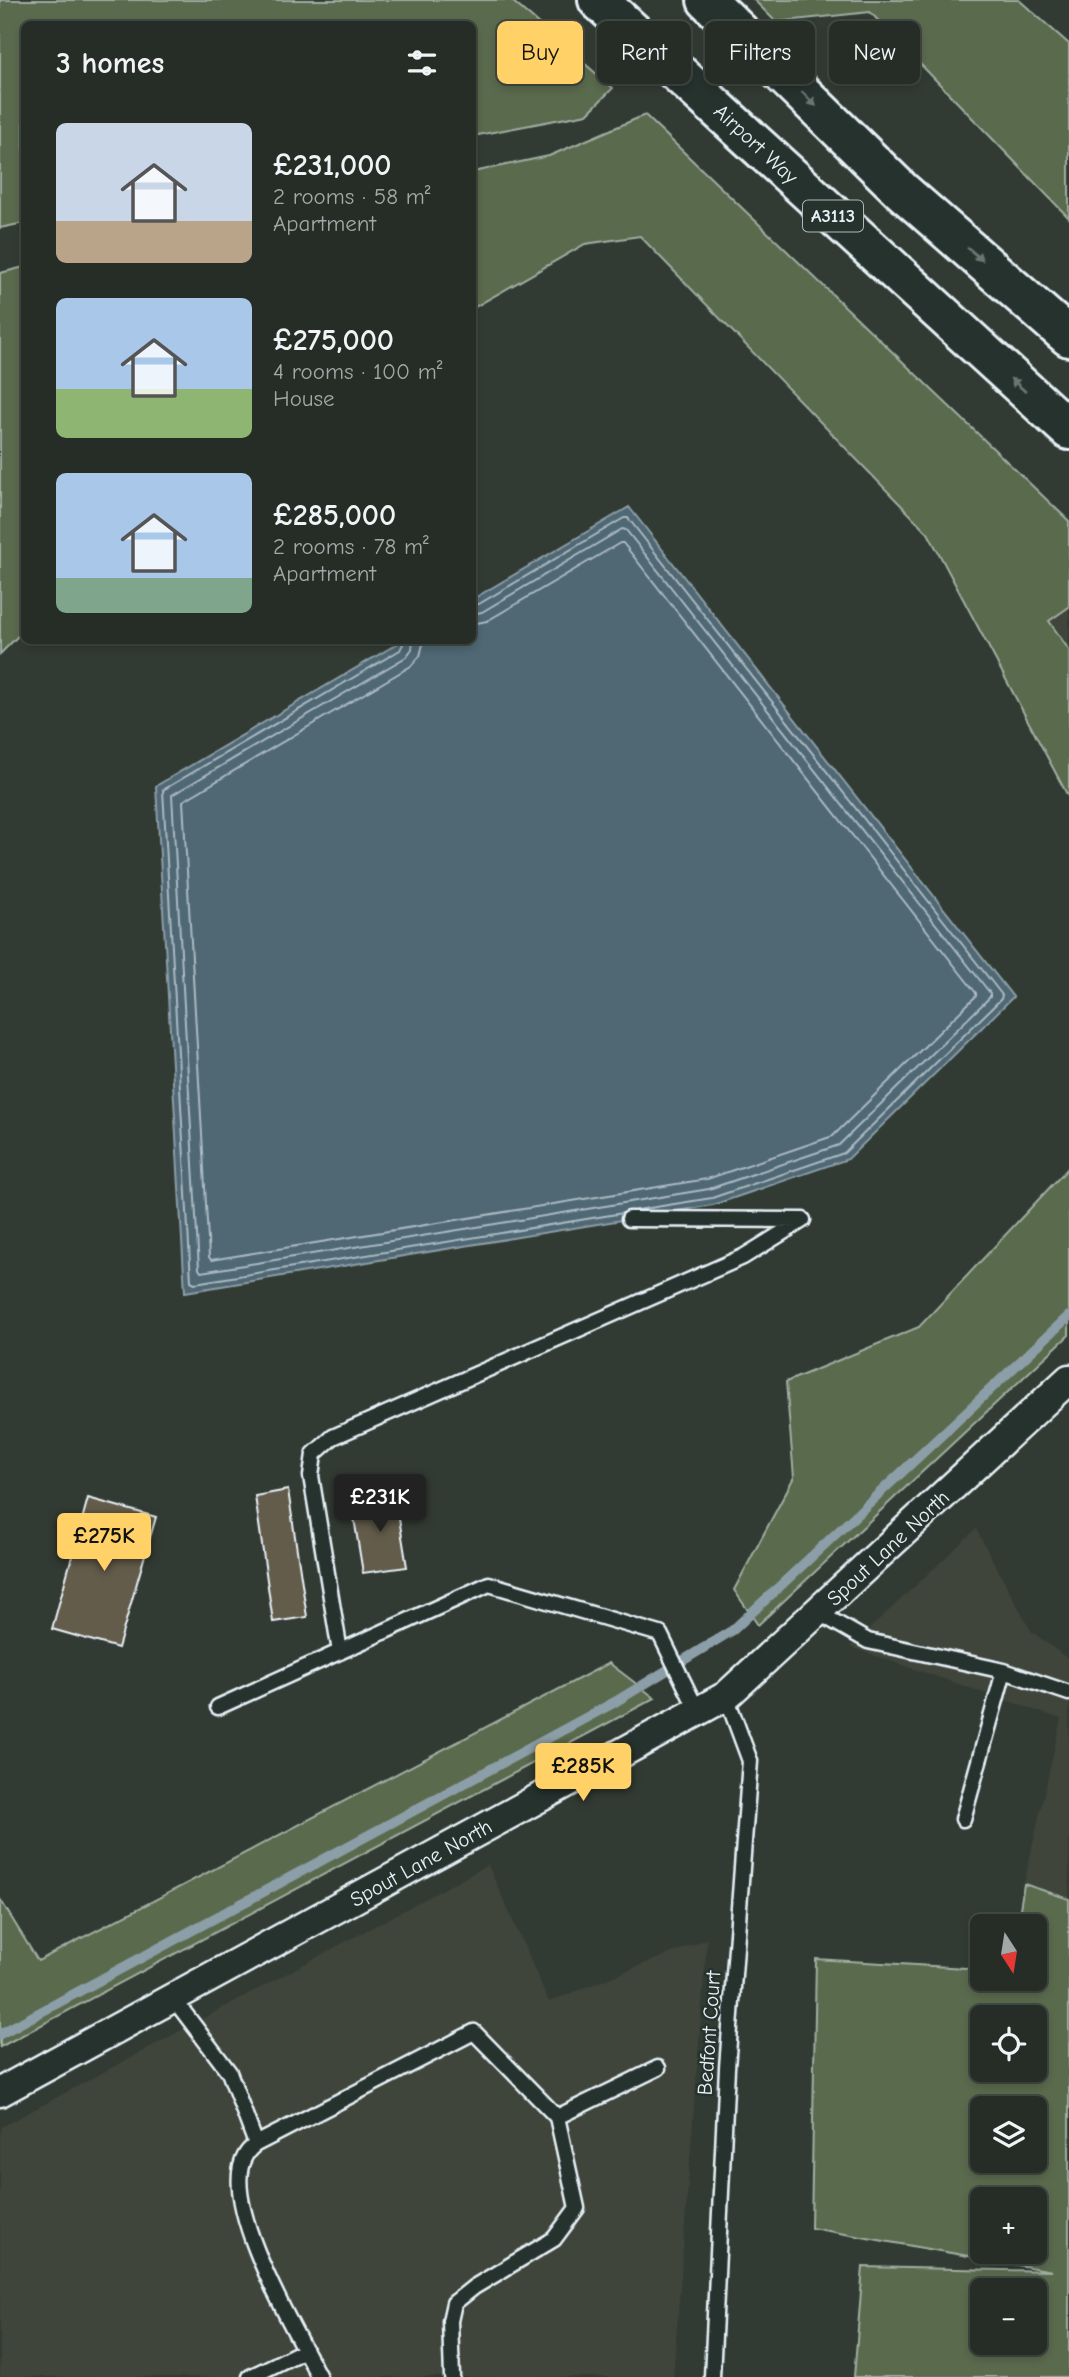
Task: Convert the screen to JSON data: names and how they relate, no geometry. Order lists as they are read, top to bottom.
{
  "streets": {
    "highway": ["Airport Way", "A3113"],
    "street": ["Spout Lane North"],
    "lane": ["Bedfont Court"]
  },
  "crossings": [
    ["Spout Lane North", "Bedfont Court"]
  ],
  "north": "bottom",
  "page": {
    "chip": [
      "Buy",
      "Rent",
      "Filters",
      "New"
    ],
    "heading": "3 homes",
    "list": [
      {
        "name": "£231,000",
        "note": "2 rooms · 58 m² · Apartment"
      },
      {
        "name": "£275,000",
        "note": "4 rooms · 100 m² · House"
      },
      {
        "name": "£285,000",
        "note": "2 rooms · 78 m² · Apartment"
      }
    ],
    "price": ["£231K", "£275K", "£285K"],
    "map_buttons": ["+", "−"]
  }
}
